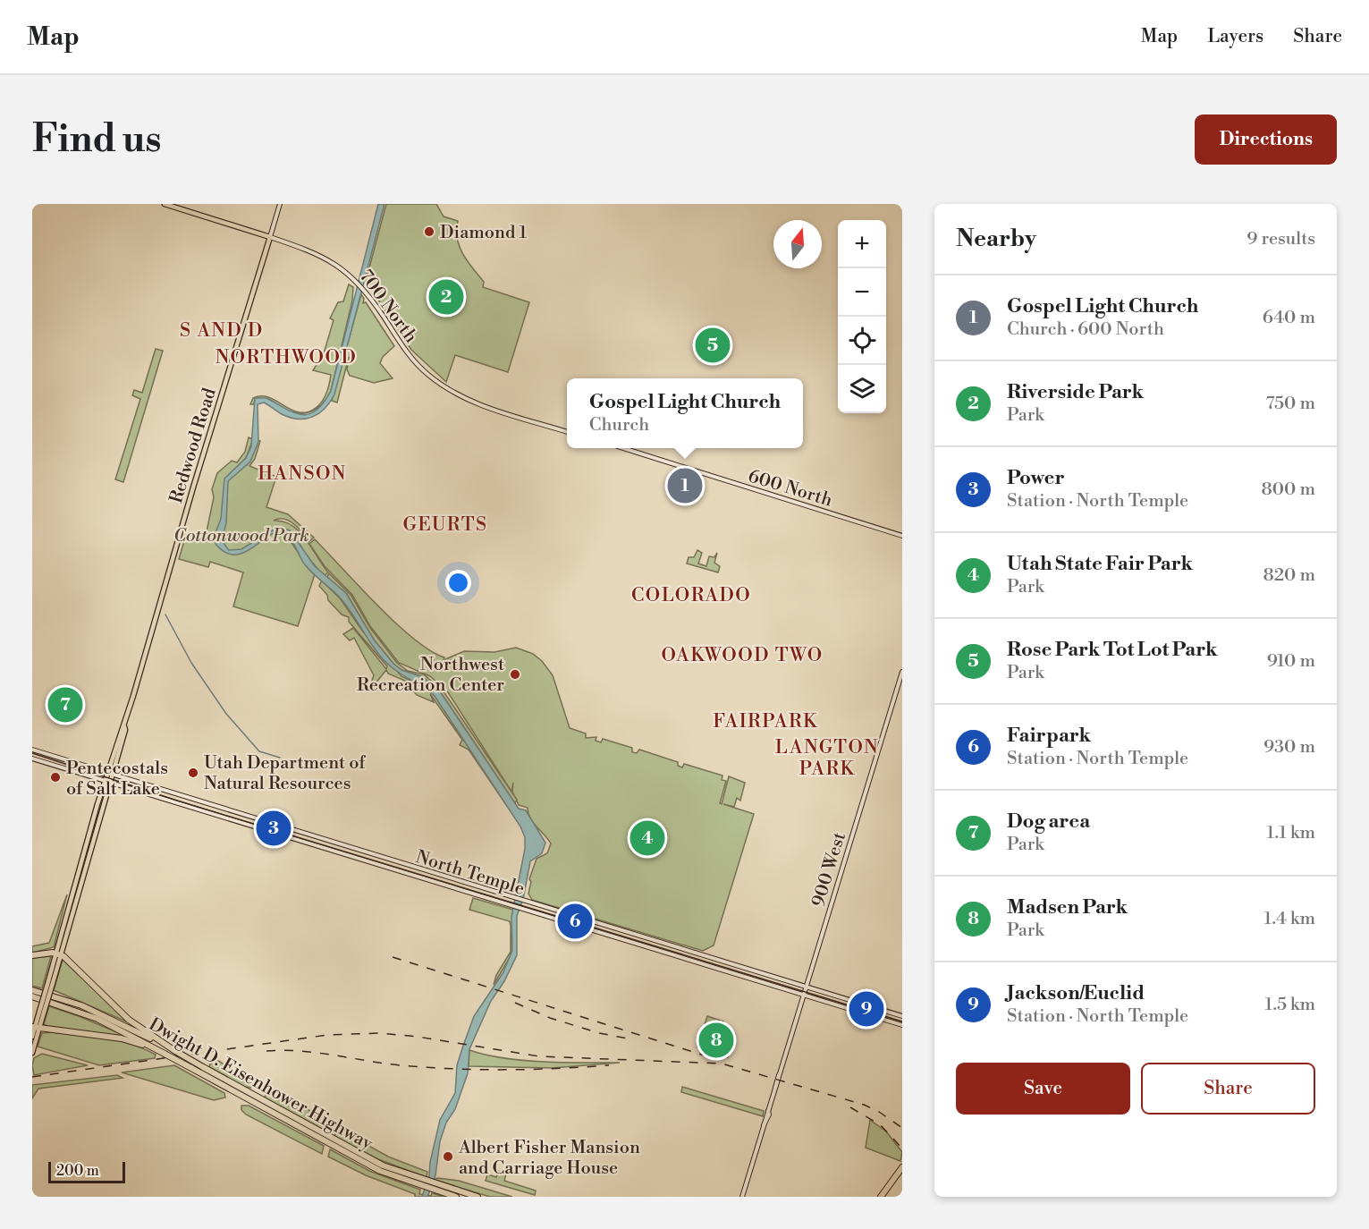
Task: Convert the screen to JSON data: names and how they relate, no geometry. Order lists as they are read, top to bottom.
{
  "streets": {
    "highway": ["Dwight D. Eisenhower Highway"],
    "main road": [
      "700 North",
      "Redwood Road",
      "600 North",
      "900 West",
      "North Temple"
    ]
  },
  "crossings": [
    ["700 North", "Redwood Road"],
    ["Redwood Road", "North Temple"],
    ["900 West", "North Temple"]
  ],
  "districts": [
    "S AND D",
    "NORTHWOOD",
    "HANSON",
    "GEURTS",
    "COLORADO",
    "OAKWOOD TWO",
    "FAIRPARK",
    "LANGTON PARK"
  ],
  "parks": ["Cottonwood Park"],
  "places": [
    "Diamond 1",
    "Northwest Recreation Center",
    "Utah Department of Natural Resources",
    "Pentecostals of Salt Lake",
    "Albert Fisher Mansion and Carriage House"
  ],
  "scale_bar": "200 m",
  "north": "top",
  "page": {
    "header": "Map",
    "nav": ["Map", "Layers", "Share"],
    "buttons": [
      "Directions",
      ["Save", "Share"]
    ],
    "title": "Find us",
    "heading": ["Nearby", "9 results"],
    "map_buttons": ["+", "−"],
    "list": [
      {
        "mark": "1",
        "name": "Gospel Light Church",
        "note": "Church · 600 North",
        "value": "640 m"
      },
      {
        "mark": "2",
        "name": "Riverside Park",
        "note": "Park",
        "value": "750 m"
      },
      {
        "mark": "3",
        "name": "Power",
        "note": "Station · North Temple",
        "value": "800 m"
      },
      {
        "mark": "4",
        "name": "Utah State Fair Park",
        "note": "Park",
        "value": "820 m"
      },
      {
        "mark": "5",
        "name": "Rose Park Tot Lot Park",
        "note": "Park",
        "value": "910 m"
      },
      {
        "mark": "6",
        "name": "Fairpark",
        "note": "Station · North Temple",
        "value": "930 m"
      },
      {
        "mark": "7",
        "name": "Dog area",
        "note": "Park",
        "value": "1.1 km"
      },
      {
        "mark": "8",
        "name": "Madsen Park",
        "note": "Park",
        "value": "1.4 km"
      },
      {
        "mark": "9",
        "name": "Jackson/Euclid",
        "note": "Station · North Temple",
        "value": "1.5 km"
      }
    ],
    "pins": [
      "2",
      "5",
      "1",
      "7",
      "3",
      "4",
      "6",
      "9",
      "8"
    ],
    "popup": ["Gospel Light Church", "Church"],
    "scale": "200 m"
  }
}
